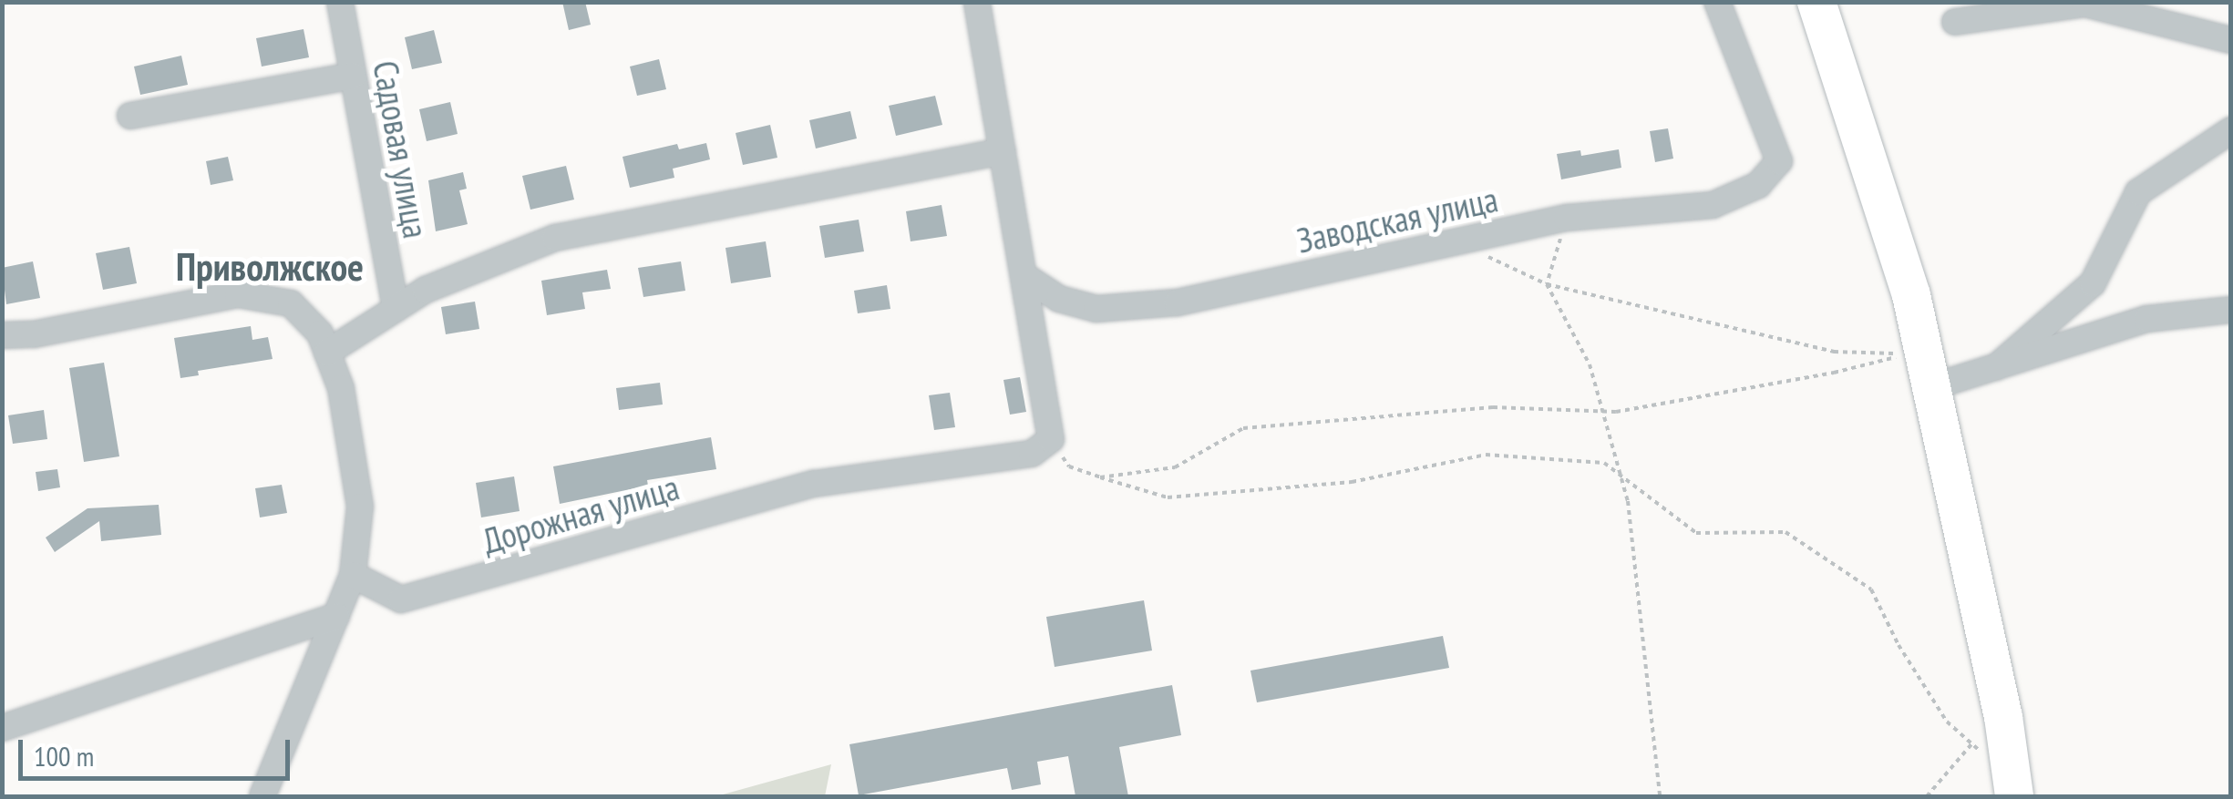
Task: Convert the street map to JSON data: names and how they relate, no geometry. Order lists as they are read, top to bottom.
{
  "streets": {
    "street": ["Садовая улица", "Заводская улица", "Дорожная улица"]
  },
  "districts": ["Приволжское"],
  "scale_bar": "100 m"
}
